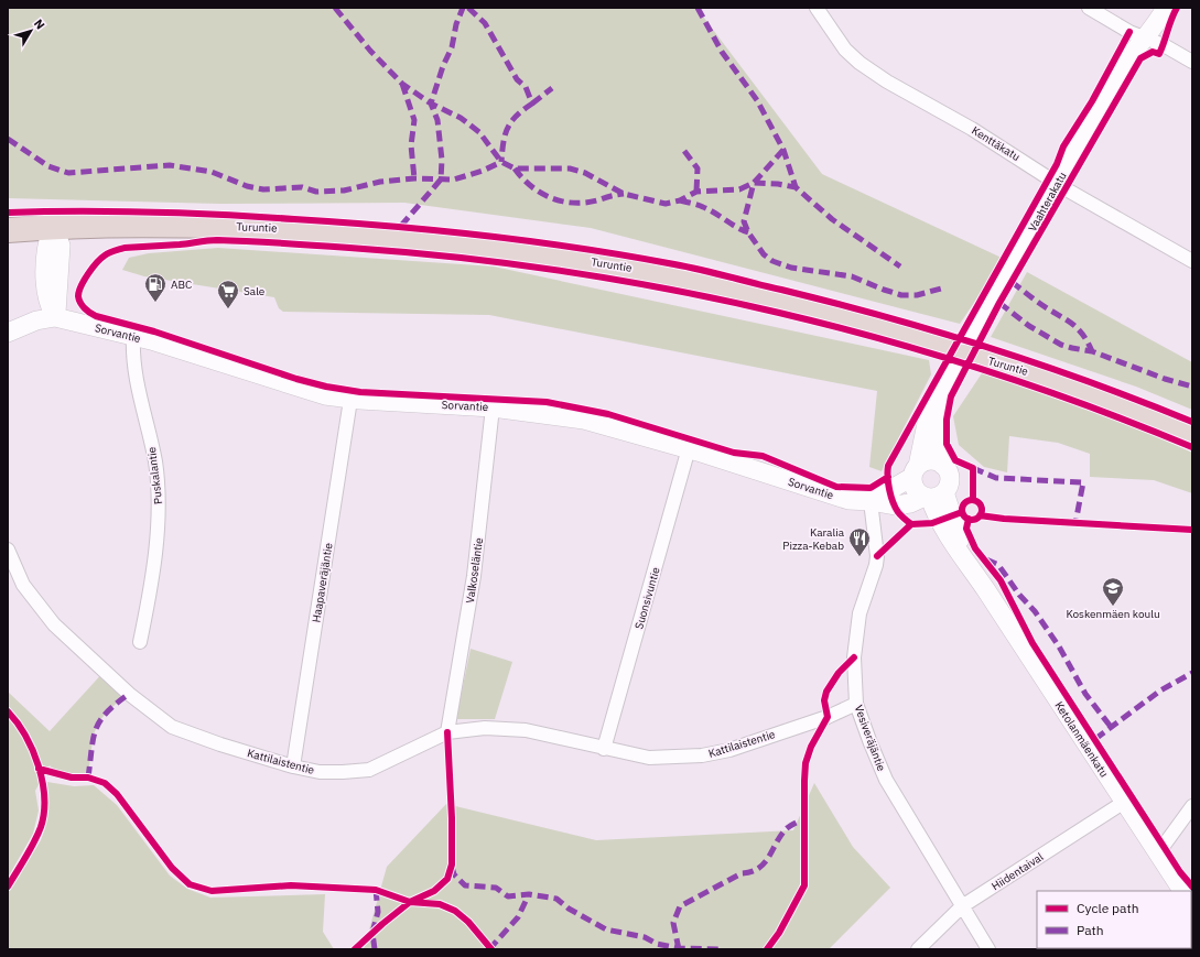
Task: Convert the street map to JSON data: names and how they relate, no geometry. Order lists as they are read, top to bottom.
{
  "streets": {
    "highway": ["Turuntie"],
    "main road": ["Vaahterakatu", "Sorvantie", "Ketolanmäenkatu"],
    "street": [
      "Kenttäkatu",
      "Puskalantie",
      "Valkoseläntie",
      "Haapaveräjäntie",
      "Suonsivuntie",
      "Vesiveräjäntie",
      "Kattilaistentie",
      "Hiidentaival"
    ]
  },
  "crossings": [
    ["Kenttäkatu", "Vaahterakatu"],
    ["Vaahterakatu", "Sorvantie"],
    ["Vaahterakatu", "Ketolanmäenkatu"],
    ["Sorvantie", "Puskalantie"],
    ["Sorvantie", "Valkoseläntie"],
    ["Sorvantie", "Haapaveräjäntie"],
    ["Sorvantie", "Suonsivuntie"],
    ["Sorvantie", "Vesiveräjäntie"],
    ["Sorvantie", "Ketolanmäenkatu"],
    ["Valkoseläntie", "Kattilaistentie"],
    ["Haapaveräjäntie", "Kattilaistentie"],
    ["Suonsivuntie", "Kattilaistentie"],
    ["Vesiveräjäntie", "Kattilaistentie"],
    ["Vesiveräjäntie", "Hiidentaival"],
    ["Ketolanmäenkatu", "Hiidentaival"]
  ],
  "places": {
    "fuel station": ["ABC"],
    "supermarket": ["Sale"],
    "restaurant": ["Karalia Pizza-Kebab"],
    "school or university": ["Koskenmäen koulu"]
  },
  "legend": ["Cycle path", "Path"],
  "north": "top right"
}
